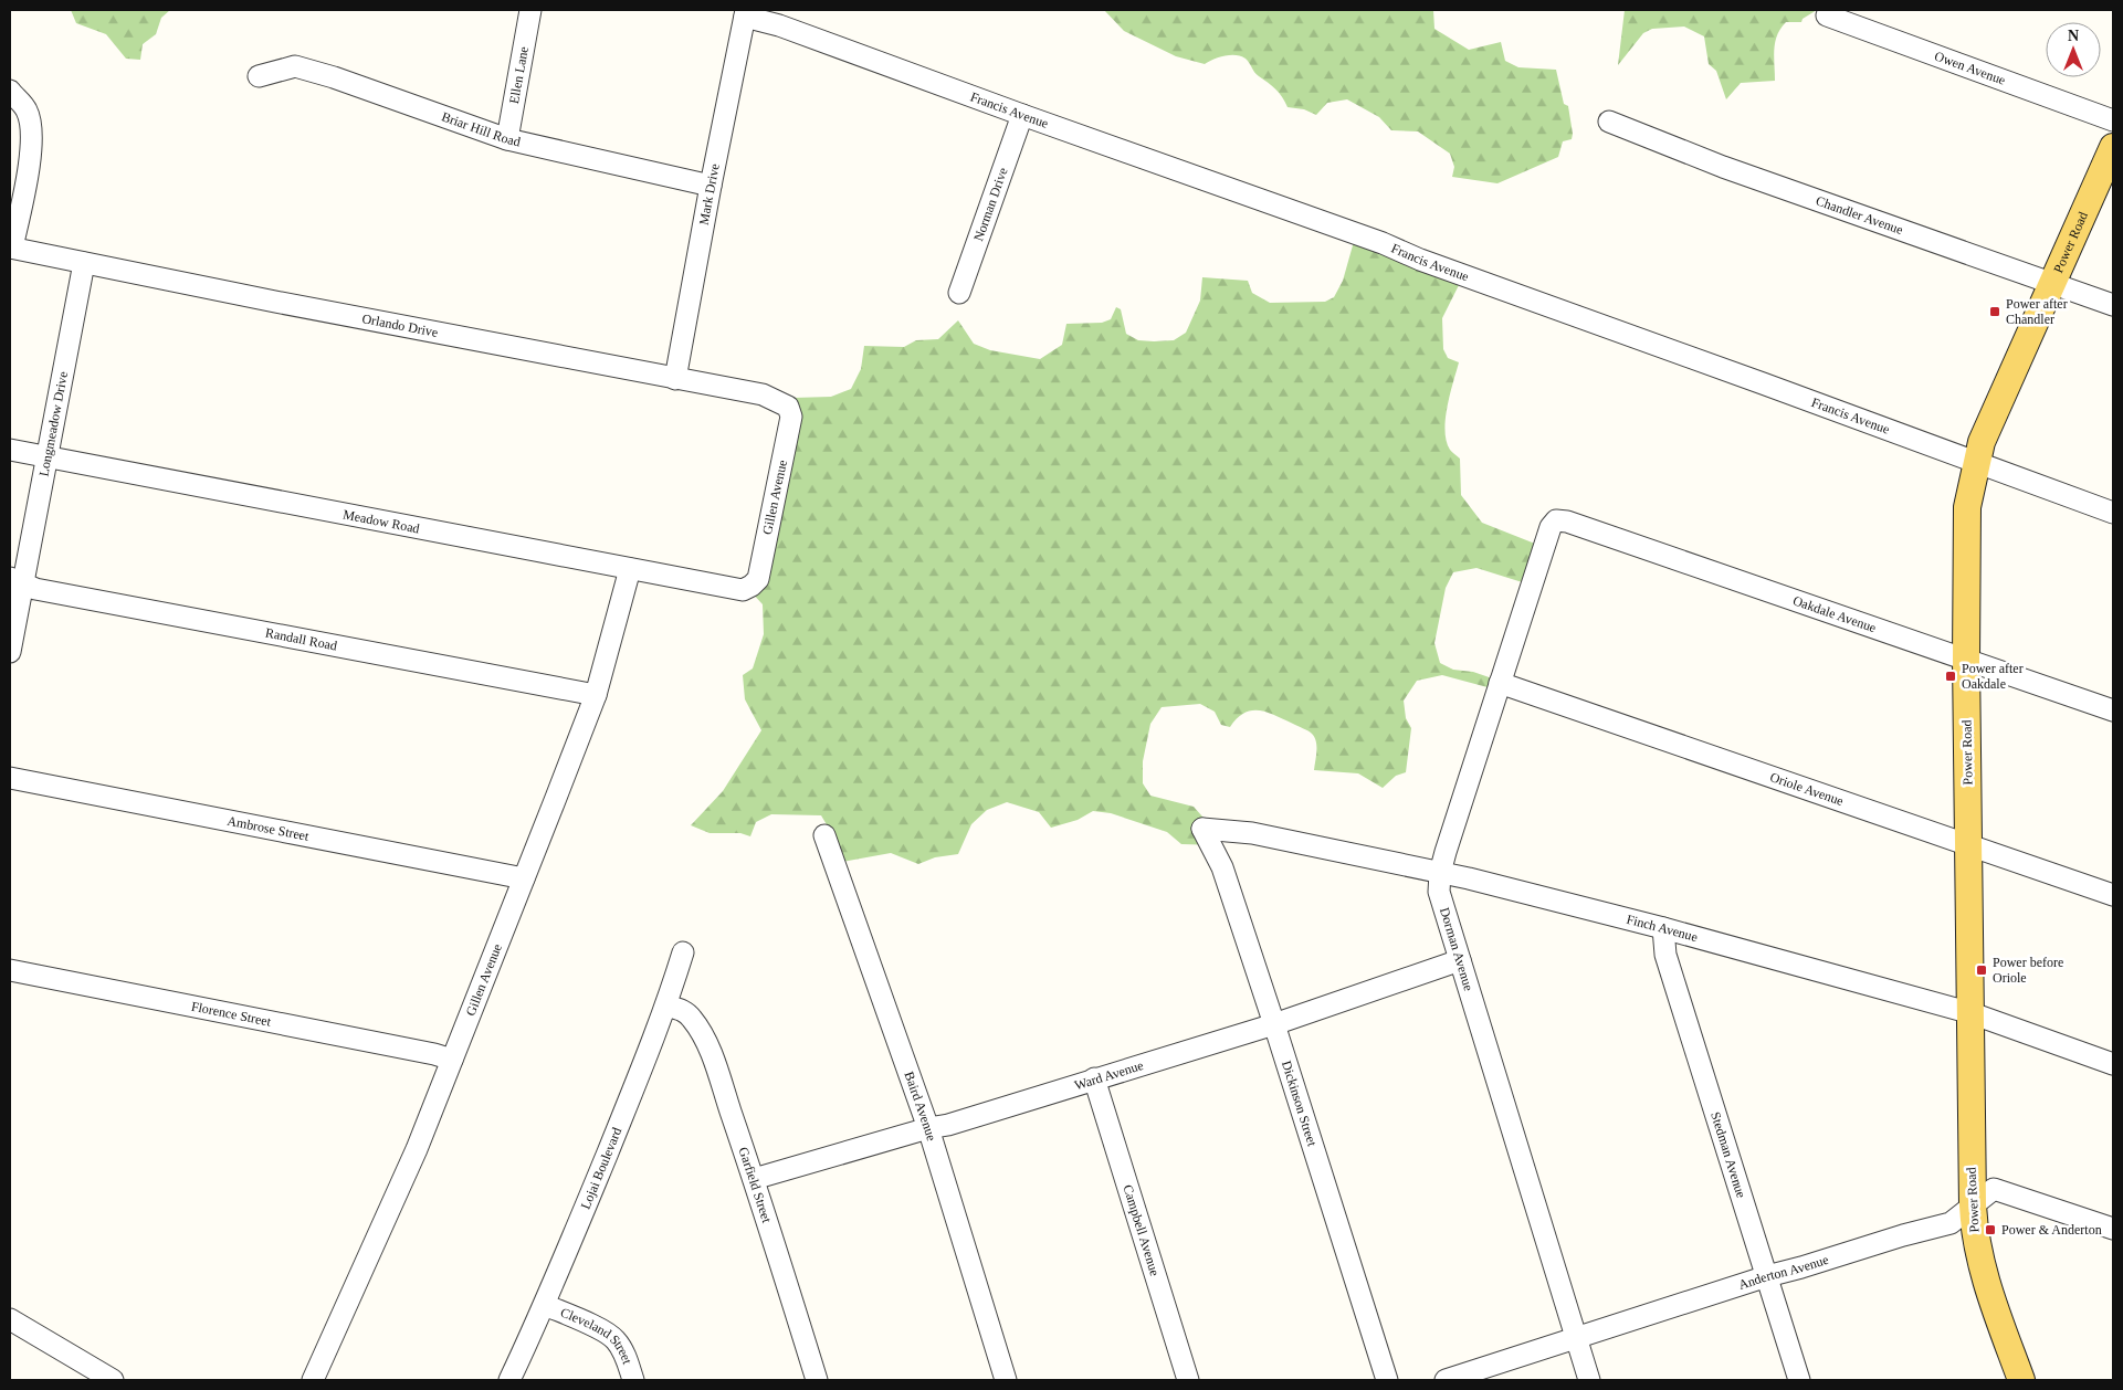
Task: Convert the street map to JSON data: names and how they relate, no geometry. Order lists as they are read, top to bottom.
{
  "streets": {
    "main road": ["Power Road"],
    "street": [
      "Owen Avenue",
      "Ellen Lane",
      "Francis Avenue",
      "Briar Hill Road",
      "Mark Drive",
      "Norman Drive",
      "Chandler Avenue",
      "Orlando Drive",
      "Longmeadow Drive",
      "Gillen Avenue",
      "Meadow Road",
      "Oakdale Avenue",
      "Randall Road",
      "Oriole Avenue",
      "Ambrose Street",
      "Finch Avenue",
      "Dorman Avenue",
      "Florence Street",
      "Ward Avenue",
      "Dickinson Street",
      "Baird Avenue",
      "Stedman Avenue",
      "Lojai Boulevard",
      "Garfield Street",
      "Campbell Avenue",
      "Anderton Avenue",
      "Cleveland Street"
    ]
  },
  "crossings": [
    ["Ellen Lane", "Briar Hill Road"],
    ["Francis Avenue", "Mark Drive"],
    ["Francis Avenue", "Norman Drive"],
    ["Francis Avenue", "Power Road"],
    ["Briar Hill Road", "Mark Drive"],
    ["Mark Drive", "Orlando Drive"],
    ["Chandler Avenue", "Power Road"],
    ["Power Road", "Oakdale Avenue"],
    ["Power Road", "Oriole Avenue"],
    ["Power Road", "Finch Avenue"],
    ["Power Road", "Anderton Avenue"],
    ["Orlando Drive", "Longmeadow Drive"],
    ["Orlando Drive", "Gillen Avenue"],
    ["Longmeadow Drive", "Meadow Road"],
    ["Longmeadow Drive", "Randall Road"],
    ["Gillen Avenue", "Meadow Road"],
    ["Gillen Avenue", "Randall Road"],
    ["Gillen Avenue", "Ambrose Street"],
    ["Gillen Avenue", "Florence Street"],
    ["Oakdale Avenue", "Dorman Avenue"],
    ["Oriole Avenue", "Dorman Avenue"],
    ["Finch Avenue", "Dorman Avenue"],
    ["Finch Avenue", "Dickinson Street"],
    ["Finch Avenue", "Stedman Avenue"],
    ["Dorman Avenue", "Ward Avenue"],
    ["Dorman Avenue", "Anderton Avenue"],
    ["Ward Avenue", "Dickinson Street"],
    ["Ward Avenue", "Baird Avenue"],
    ["Ward Avenue", "Garfield Street"],
    ["Ward Avenue", "Campbell Avenue"],
    ["Stedman Avenue", "Anderton Avenue"],
    ["Lojai Boulevard", "Garfield Street"],
    ["Lojai Boulevard", "Cleveland Street"]
  ],
  "places": {
    "transit": [
      "Power after Chandler",
      "Power after Oakdale",
      "Power before Oriole",
      "Power & Anderton"
    ]
  },
  "north": "top"
}
